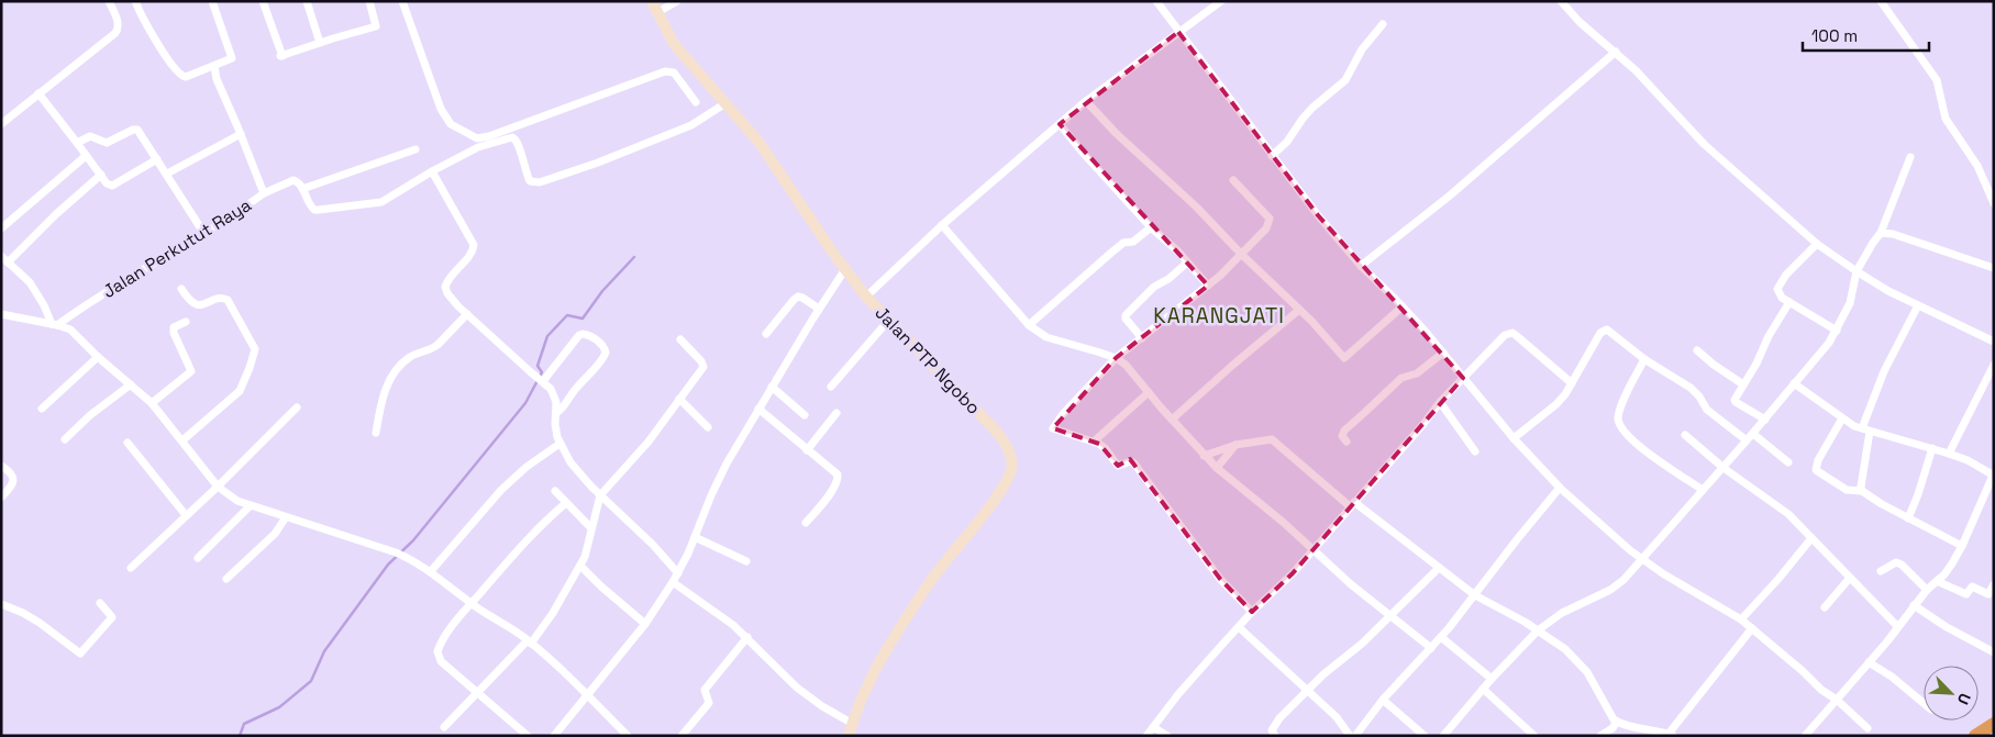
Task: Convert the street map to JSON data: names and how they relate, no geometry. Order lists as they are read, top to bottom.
{
  "streets": {
    "main road": ["Jalan PTP Ngobo"],
    "street": ["Jalan Perkutut Raya"]
  },
  "districts": ["KARANGJATI"],
  "scale_bar": "100 m",
  "north": "bottom right"
}
